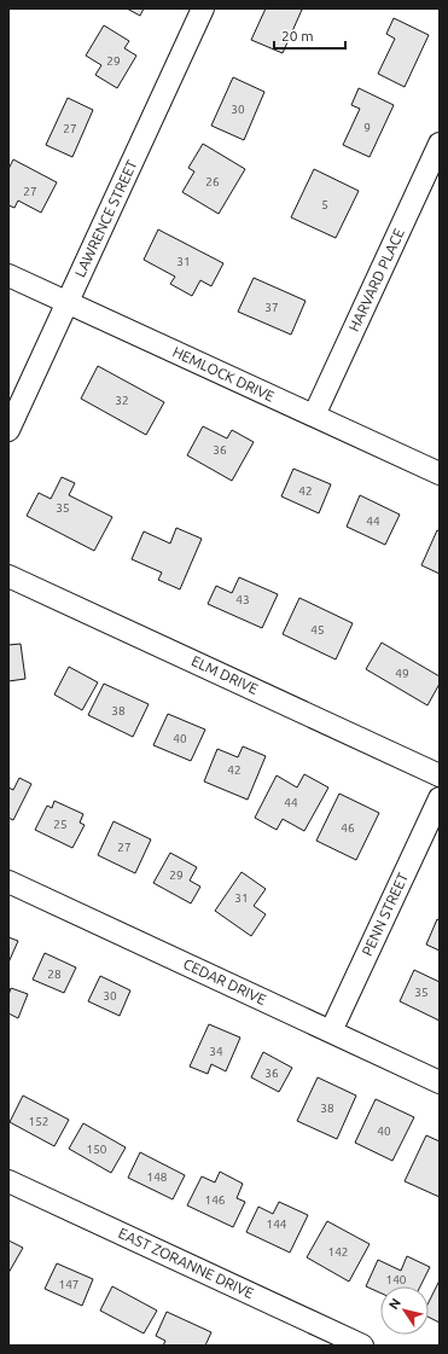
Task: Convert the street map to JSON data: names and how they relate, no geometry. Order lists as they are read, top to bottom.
{
  "streets": {
    "street": [
      "LAWRENCE STREET",
      "HARVARD PLACE",
      "HEMLOCK DRIVE",
      "ELM DRIVE",
      "PENN STREET",
      "CEDAR DRIVE",
      "EAST ZORANNE DRIVE"
    ]
  },
  "crossings": [
    ["LAWRENCE STREET", "HEMLOCK DRIVE"],
    ["HARVARD PLACE", "HEMLOCK DRIVE"],
    ["PENN STREET", "CEDAR DRIVE"]
  ],
  "house_numbers": [
    "29",
    "30",
    "9",
    "27",
    "26",
    "27",
    "5",
    "31",
    "37",
    "32",
    "36",
    "42",
    "35",
    "44",
    "43",
    "45",
    "49",
    "38",
    "40",
    "42",
    "44",
    "25",
    "46",
    "27",
    "29",
    "31",
    "28",
    "35",
    "30",
    "34",
    "36",
    "38",
    "152",
    "40",
    "150",
    "148",
    "146",
    "144",
    "142",
    "140",
    "147"
  ],
  "scale_bar": "20 m",
  "north": "top left"
}
